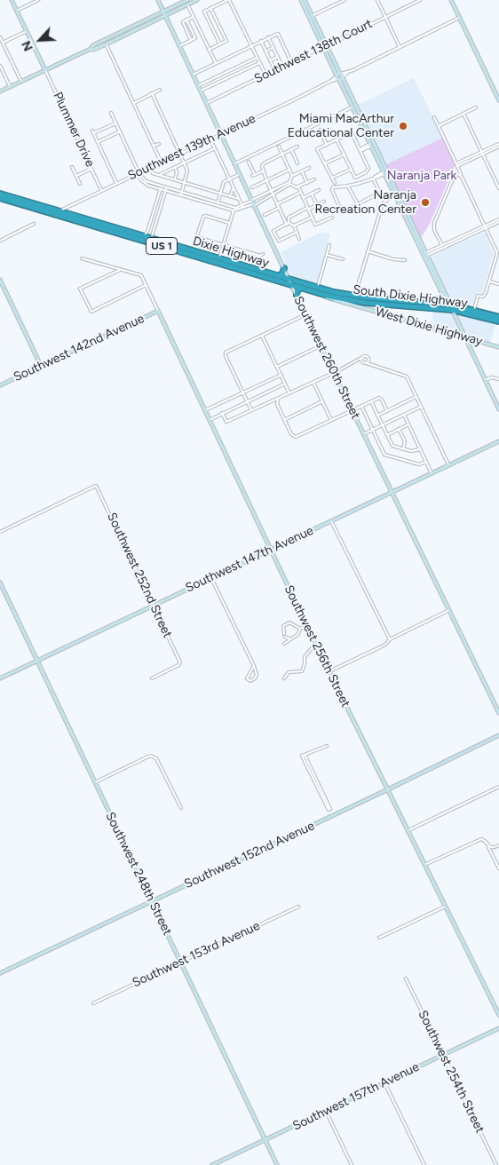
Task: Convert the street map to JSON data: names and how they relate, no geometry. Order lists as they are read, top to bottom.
{
  "streets": {
    "highway": ["US 1", "Dixie Highway", "South Dixie Highway"],
    "street": [
      "Southwest 138th Court",
      "Plummer Drive",
      "Southwest 139th Avenue",
      "West Dixie Highway",
      "Southwest 142nd Avenue",
      "Southwest 260th Street",
      "Southwest 147th Avenue",
      "Southwest 252nd Street",
      "Southwest 256th Street",
      "Southwest 152nd Avenue",
      "Southwest 248th Street",
      "Southwest 153rd Avenue",
      "Southwest 254th Street",
      "Southwest 157th Avenue"
    ]
  },
  "crossings": [
    ["Southwest 138th Court", "Southwest 260th Street"],
    ["Plummer Drive", "Southwest 139th Avenue"],
    ["Southwest 139th Avenue", "Dixie Highway"],
    ["Southwest 139th Avenue", "Southwest 260th Street"],
    ["Dixie Highway", "South Dixie Highway"],
    ["Dixie Highway", "West Dixie Highway"],
    ["Dixie Highway", "Southwest 260th Street"],
    ["South Dixie Highway", "West Dixie Highway"],
    ["Southwest 142nd Avenue", "Southwest 256th Street"],
    ["Southwest 260th Street", "Southwest 147th Avenue"],
    ["Southwest 147th Avenue", "Southwest 252nd Street"],
    ["Southwest 147th Avenue", "Southwest 256th Street"],
    ["Southwest 147th Avenue", "Southwest 248th Street"],
    ["Southwest 256th Street", "Southwest 152nd Avenue"],
    ["Southwest 152nd Avenue", "Southwest 248th Street"],
    ["Southwest 248th Street", "Southwest 153rd Avenue"],
    ["Southwest 248th Street", "Southwest 157th Avenue"],
    ["Southwest 254th Street", "Southwest 157th Avenue"]
  ],
  "parks": ["Naranja Park"],
  "places": ["Miami MacArthur Educational Center", "Naranja Recreation Center"],
  "north": "bottom left"
}
